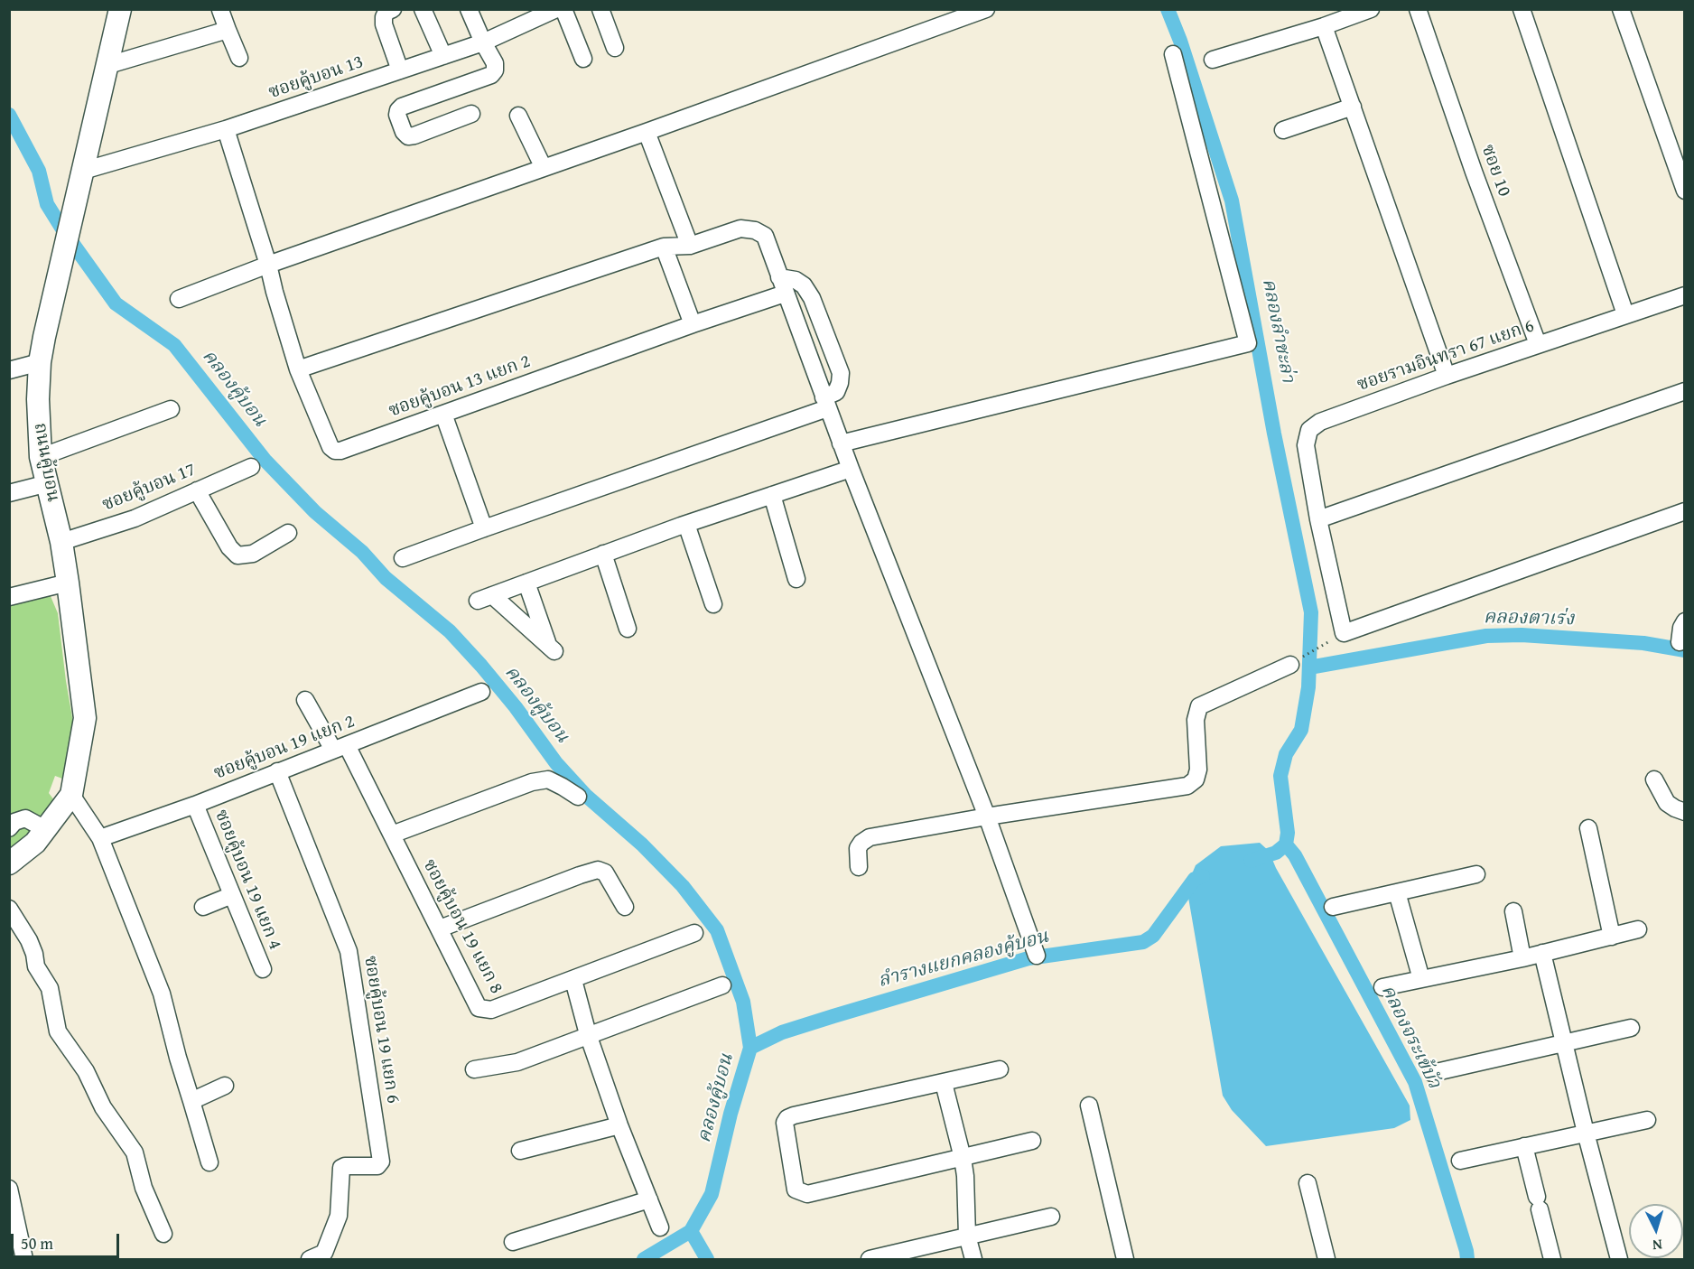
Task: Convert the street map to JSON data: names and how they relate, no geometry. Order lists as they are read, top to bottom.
{
  "streets": {
    "main road": ["ถนนคู้บอน"],
    "street": [
      "ซอยคู้บอน 13",
      "ซอย 10",
      "ซอยรามอินทรา 67 แยก 6",
      "ซอยคู้บอน 13 แยก 2",
      "ซอยคู้บอน 17",
      "ซอยคู้บอน 19 แยก 2",
      "ซอยคู้บอน 19 แยก 4",
      "ซอยคู้บอน 19 แยก 8",
      "ซอยคู้บอน 19 แยก 6"
    ]
  },
  "crossings": [
    ["ซอยคู้บอน 13", "ซอยคู้บอน 13 แยก 2"],
    ["ซอยคู้บอน 13", "ถนนคู้บอน"],
    ["ซอย 10", "ซอยรามอินทรา 67 แยก 6"],
    ["ถนนคู้บอน", "ซอยคู้บอน 17"],
    ["ซอยคู้บอน 19 แยก 2", "ซอยคู้บอน 19 แยก 4"],
    ["ซอยคู้บอน 19 แยก 2", "ซอยคู้บอน 19 แยก 8"],
    ["ซอยคู้บอน 19 แยก 2", "ซอยคู้บอน 19 แยก 6"]
  ],
  "water": [
    "คลองลำชะล่า",
    "คลองคู้บอน",
    "คลองตาเร่ง",
    "ลำรางแยกคลองคู้บอน",
    "คลองจระเข้บัว"
  ],
  "scale_bar": "50 m",
  "north": "bottom"
}
